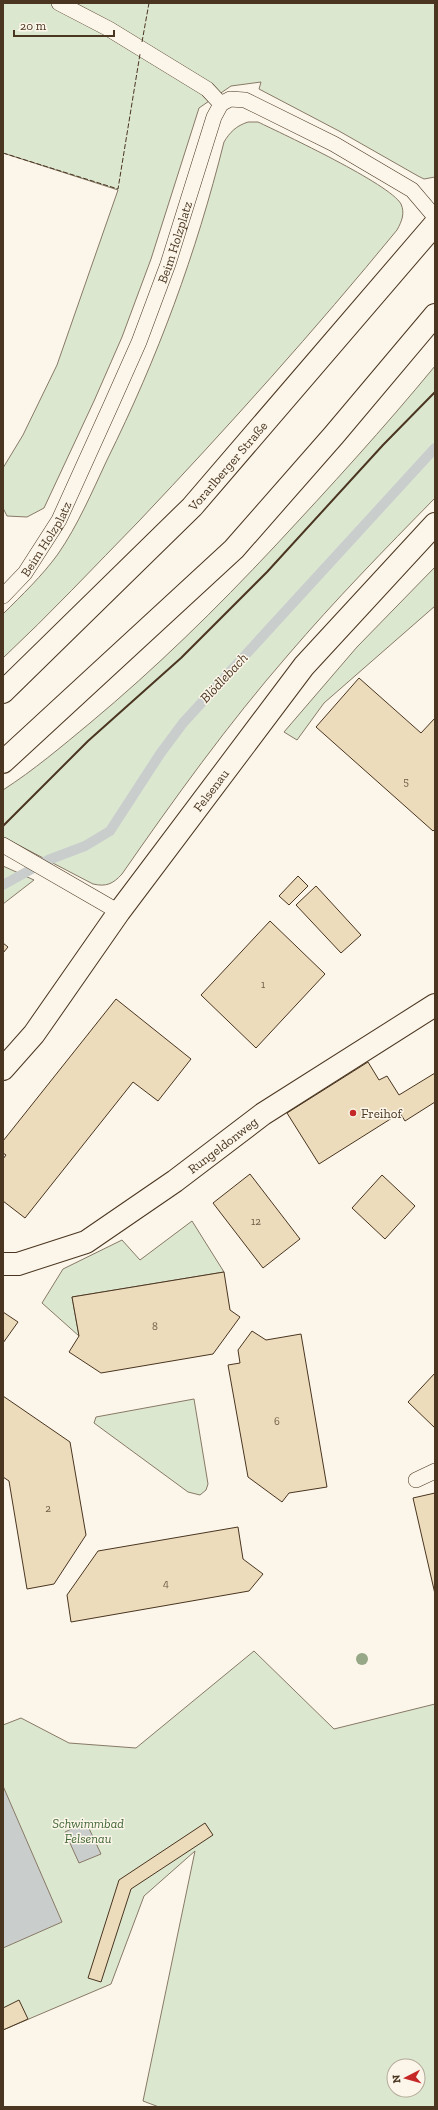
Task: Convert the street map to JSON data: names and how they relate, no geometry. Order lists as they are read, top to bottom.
{
  "streets": {
    "main road": ["Vorarlberger Straße", "Felsenau", "Rungeldonweg"],
    "lane": ["Beim Holzplatz"]
  },
  "water": ["Blödlebach"],
  "parks": ["Schwimmbad Felsenau"],
  "places": ["Freihof"],
  "house_numbers": [
    "5",
    "1",
    "12",
    "8",
    "6",
    "2",
    "4"
  ],
  "scale_bar": "20 m",
  "north": "left"
}
